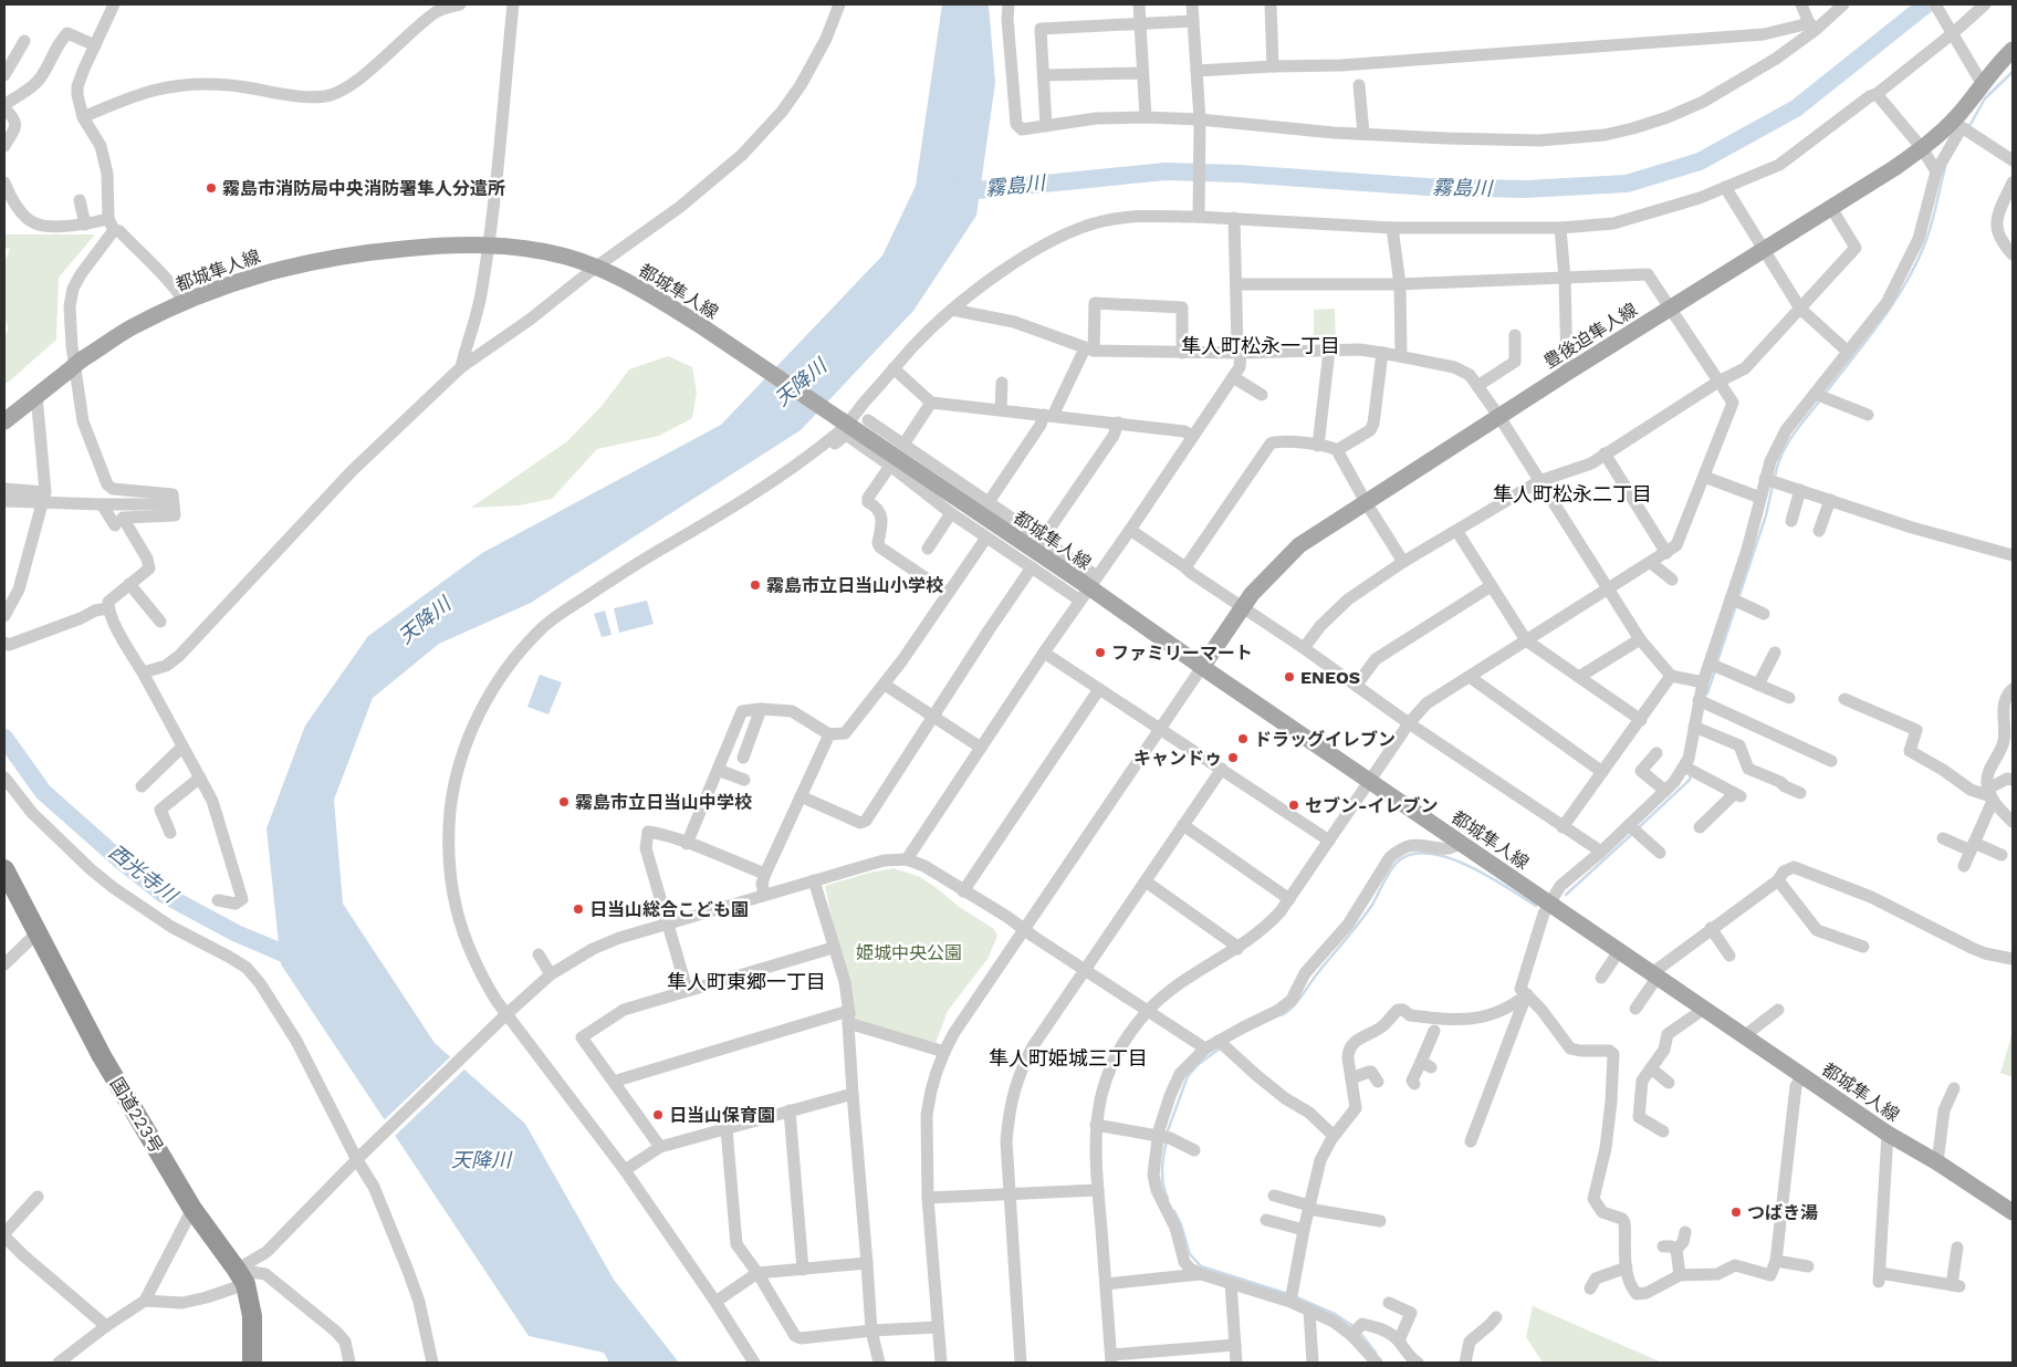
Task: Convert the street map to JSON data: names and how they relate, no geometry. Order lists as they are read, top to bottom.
{
  "streets": {
    "highway": ["国道223号"],
    "main road": ["都城隼人線", "豊後迫隼人線"]
  },
  "crossings": [
    ["都城隼人線", "豊後迫隼人線"]
  ],
  "districts": [
    "隼人町松永一丁目",
    "隼人町松永二丁目",
    "隼人町東郷一丁目",
    "隼人町姫城三丁目"
  ],
  "water": ["霧島川", "天降川", "西光寺川"],
  "parks": ["姫城中央公園"],
  "places": [
    "霧島市消防局中央消防署隼人分遣所",
    "霧島市立日当山小学校",
    "ファミリーマート",
    "ENEOS",
    "ドラッグイレブン",
    "キャンドゥ",
    "霧島市立日当山中学校",
    "セブン-イレブン",
    "日当山総合こども園",
    "日当山保育園",
    "つばき湯"
  ]
}
